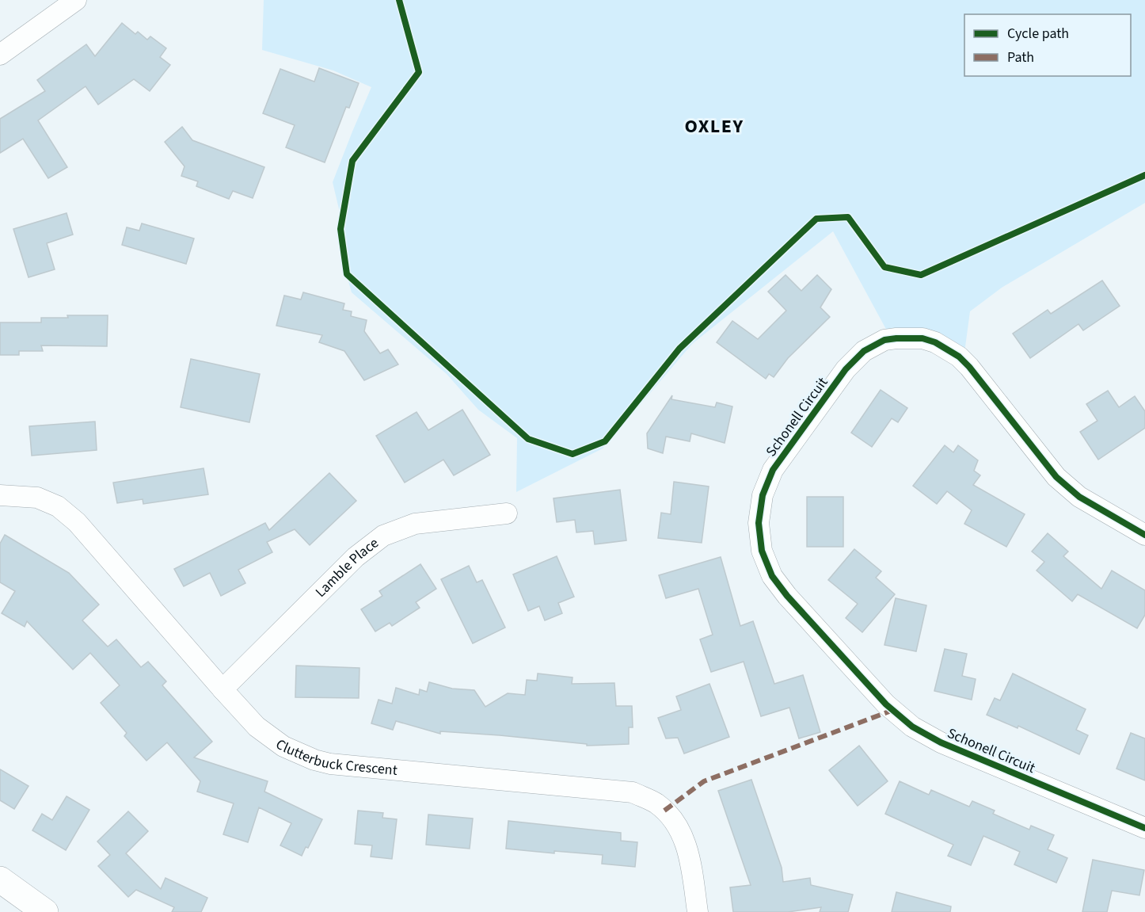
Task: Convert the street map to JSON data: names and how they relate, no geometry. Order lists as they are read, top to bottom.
{
  "streets": {
    "street": ["Schonell Circuit", "Lamble Place", "Clutterbuck Crescent"]
  },
  "crossings": [
    ["Lamble Place", "Clutterbuck Crescent"]
  ],
  "districts": ["OXLEY"],
  "legend": ["Cycle path", "Path"]
}
